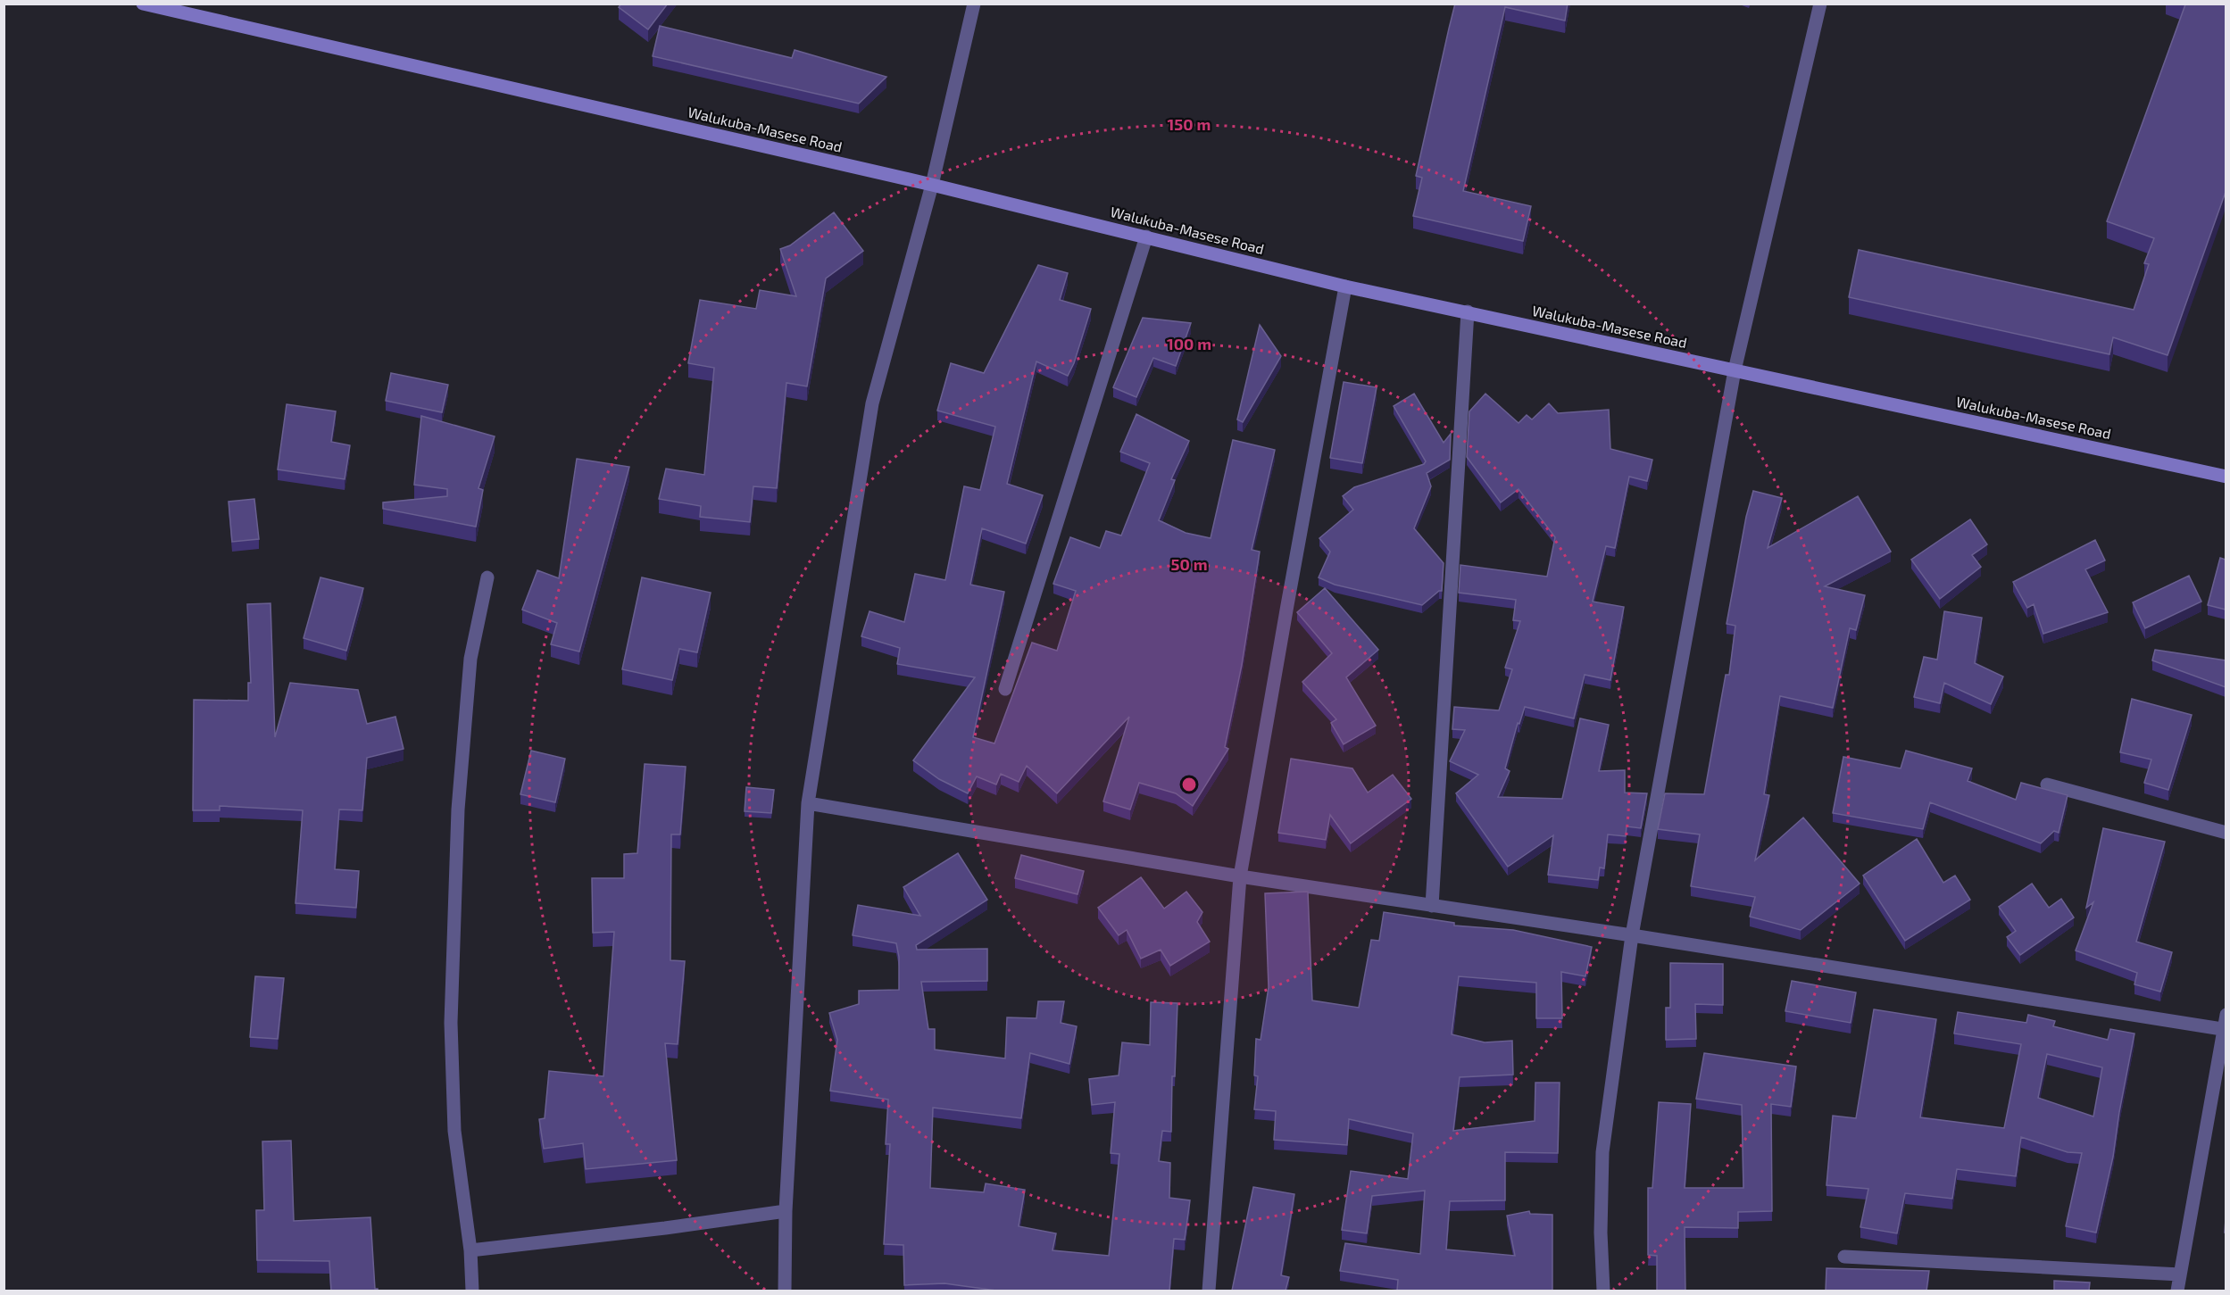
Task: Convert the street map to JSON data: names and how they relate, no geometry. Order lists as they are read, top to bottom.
{
  "streets": {
    "street": ["Walukuba-Masese Road"]
  },
  "rings": ["150 m", "100 m", "50 m"]
}
